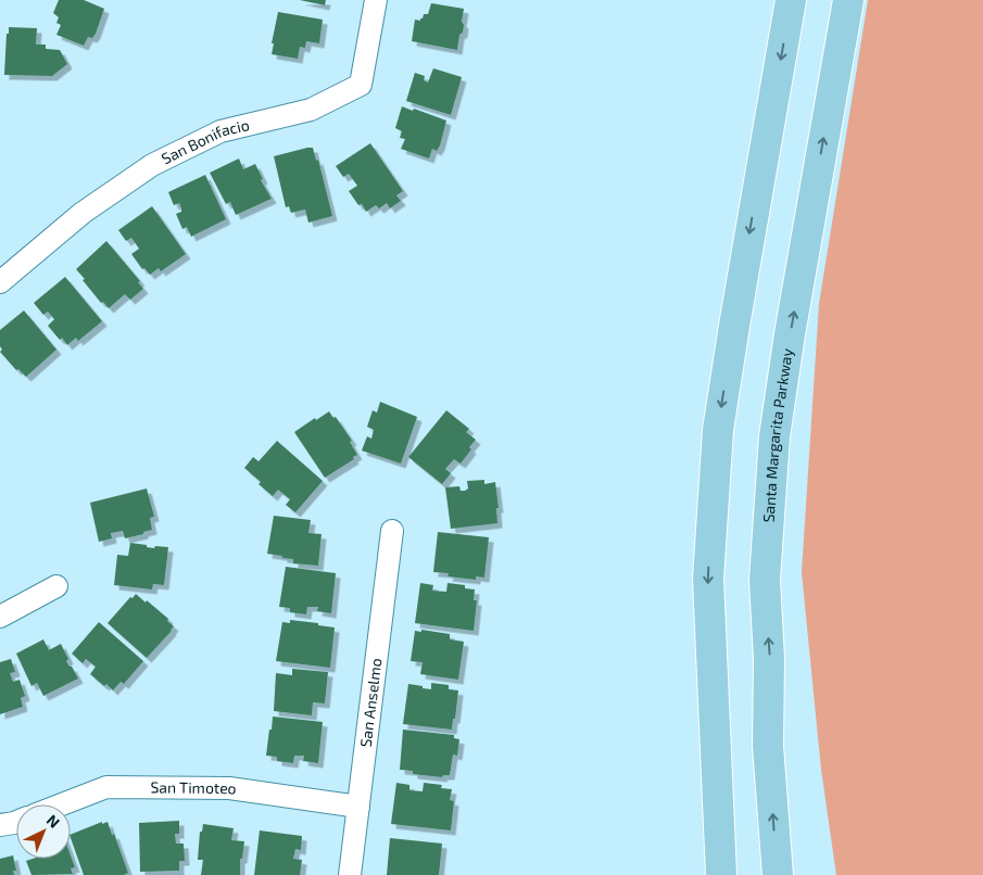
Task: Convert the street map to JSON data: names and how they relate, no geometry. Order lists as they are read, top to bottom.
{
  "streets": {
    "main road": ["Santa Margarita Parkway"],
    "street": ["San Bonifacio", "San Anselmo", "San Timoteo"]
  },
  "crossings": [
    ["San Anselmo", "San Timoteo"]
  ],
  "north": "top right"
}
